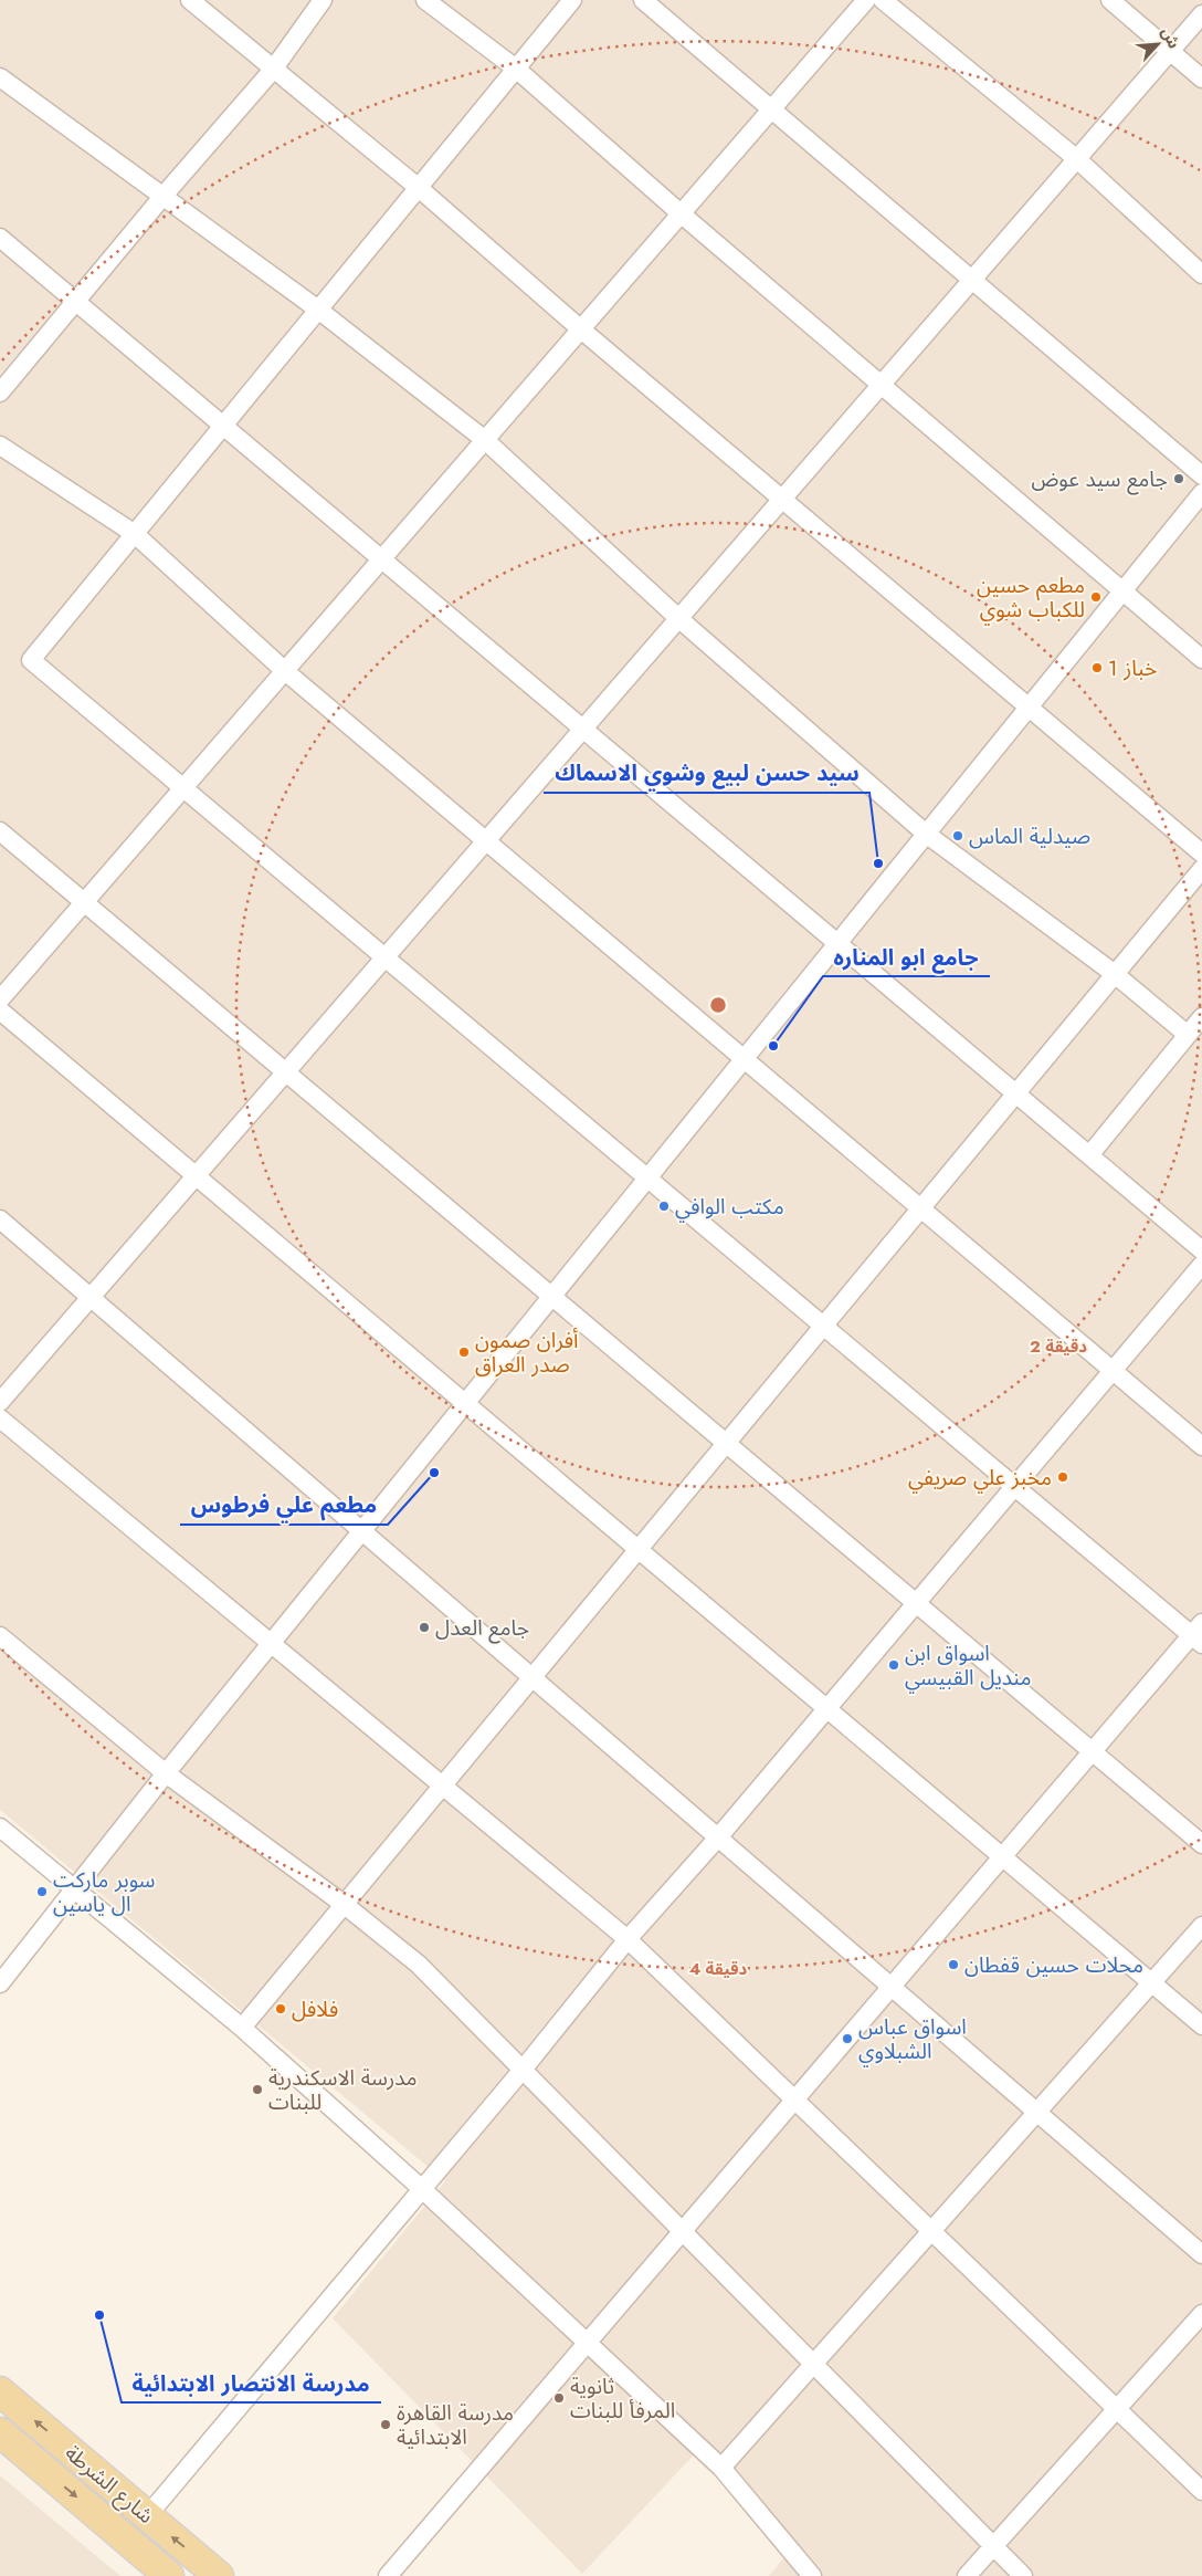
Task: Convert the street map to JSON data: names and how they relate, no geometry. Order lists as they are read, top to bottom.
{
  "streets": {
    "main road": ["شارع الشرطة"]
  },
  "places": [
    "جامع سيد عوض",
    "مطعم حسين للكباب شوي",
    "خباز 1",
    "صيدلية الماس",
    "سيد حسن لبيع وشوي الاسماك",
    "جامع ابو المناره",
    "مكتب الوافي",
    "أفران صمون صدر العراق",
    "مطعم علي فرطوس",
    "مخبز علي صريفي",
    "جامع العدل",
    "اسواق ابن منديل القبيسي",
    "سوبر ماركت ال ياسين",
    "محلات حسين قفطان",
    "فلافل",
    "اسواق عباس الشبلاوي",
    "مدرسة الاسكندرية للبنات",
    "مدرسة الانتصار الابتدائية",
    "ثانوية المرفأ للبنات",
    "مدرسة القاهرة الابتدائية"
  ],
  "north": "top right",
  "rings": ["2 دقيقة", "4 دقيقة"]
}
